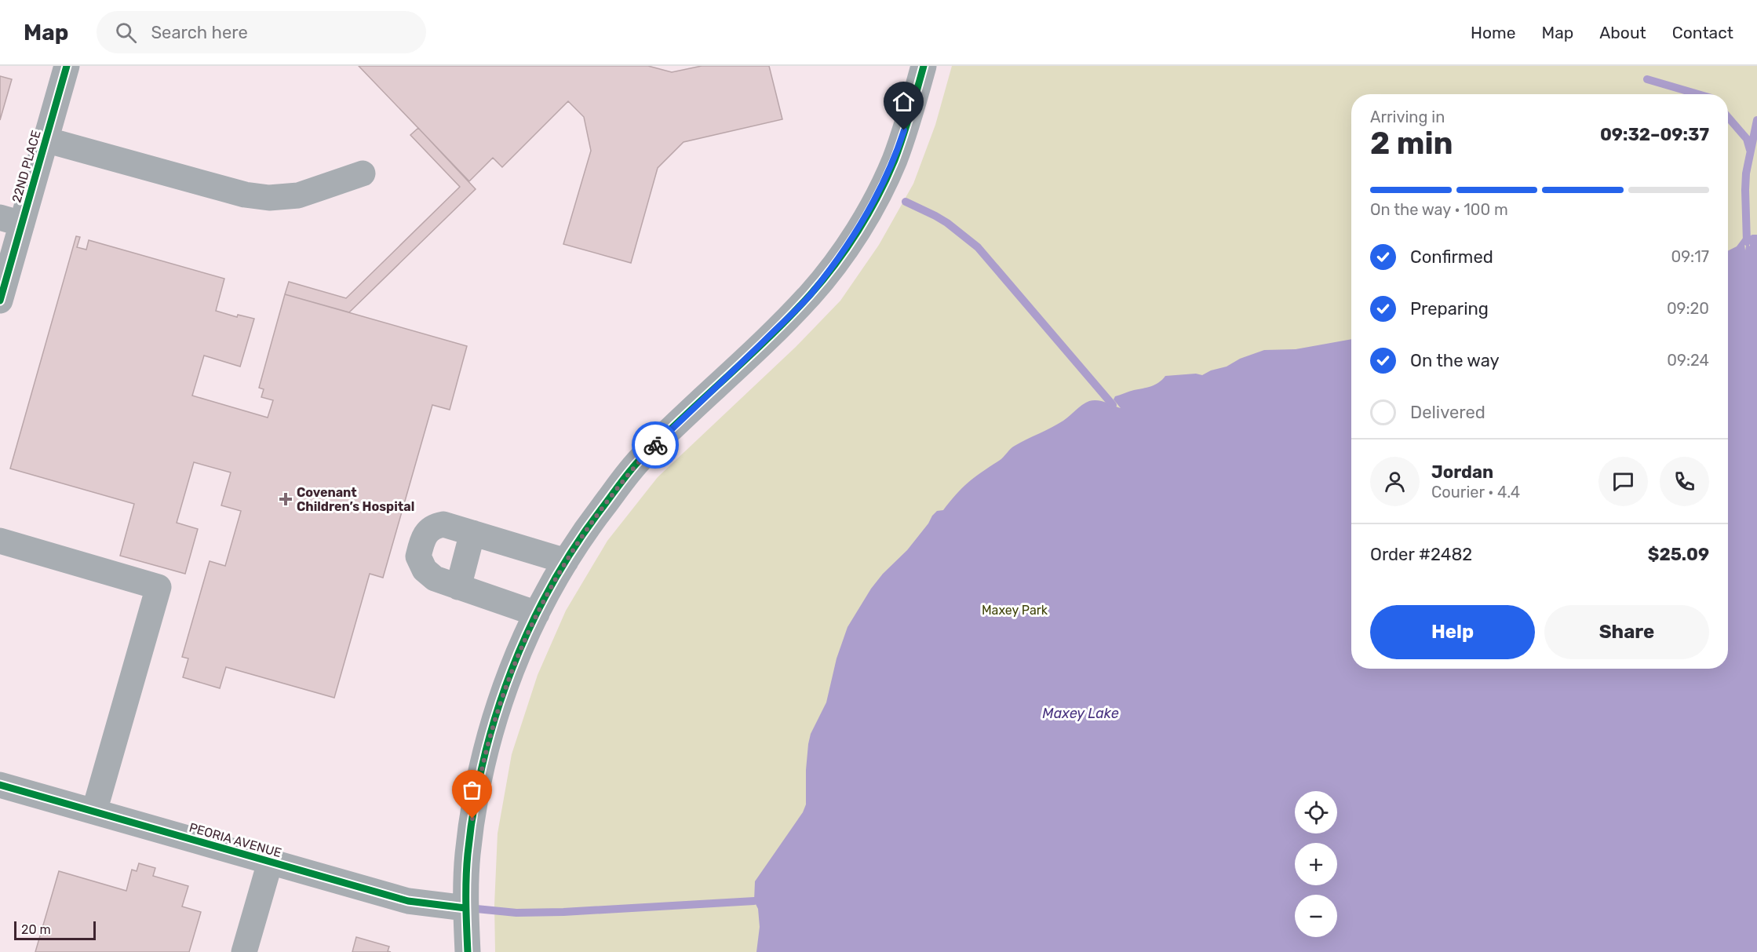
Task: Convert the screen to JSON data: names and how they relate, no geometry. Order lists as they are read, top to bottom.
{
  "streets": {
    "street": ["22ND PLACE", "PEORIA AVENUE"]
  },
  "water": ["Maxey Lake"],
  "parks": ["Maxey Park"],
  "places": {
    "health": ["Covenant Children’s Hospital"]
  },
  "scale_bar": "20 m",
  "page": {
    "header": "Map",
    "search": "Search here",
    "nav": [
      "Home",
      "Map",
      "About",
      "Contact"
    ],
    "heading": ["2 min", "Arriving in", "09:32–09:37"],
    "panel": [
      "Jordan",
      "Courier · 4.4",
      "Order #2482",
      "$25.09"
    ],
    "bar": "On the way · 100 m",
    "list": [
      ["Confirmed", "09:17"],
      ["Preparing", "09:20"],
      ["On the way", "09:24"],
      "Delivered"
    ],
    "buttons": ["Help", "Share"],
    "map_buttons": ["+", "−"],
    "scale": "20 m"
  }
}
